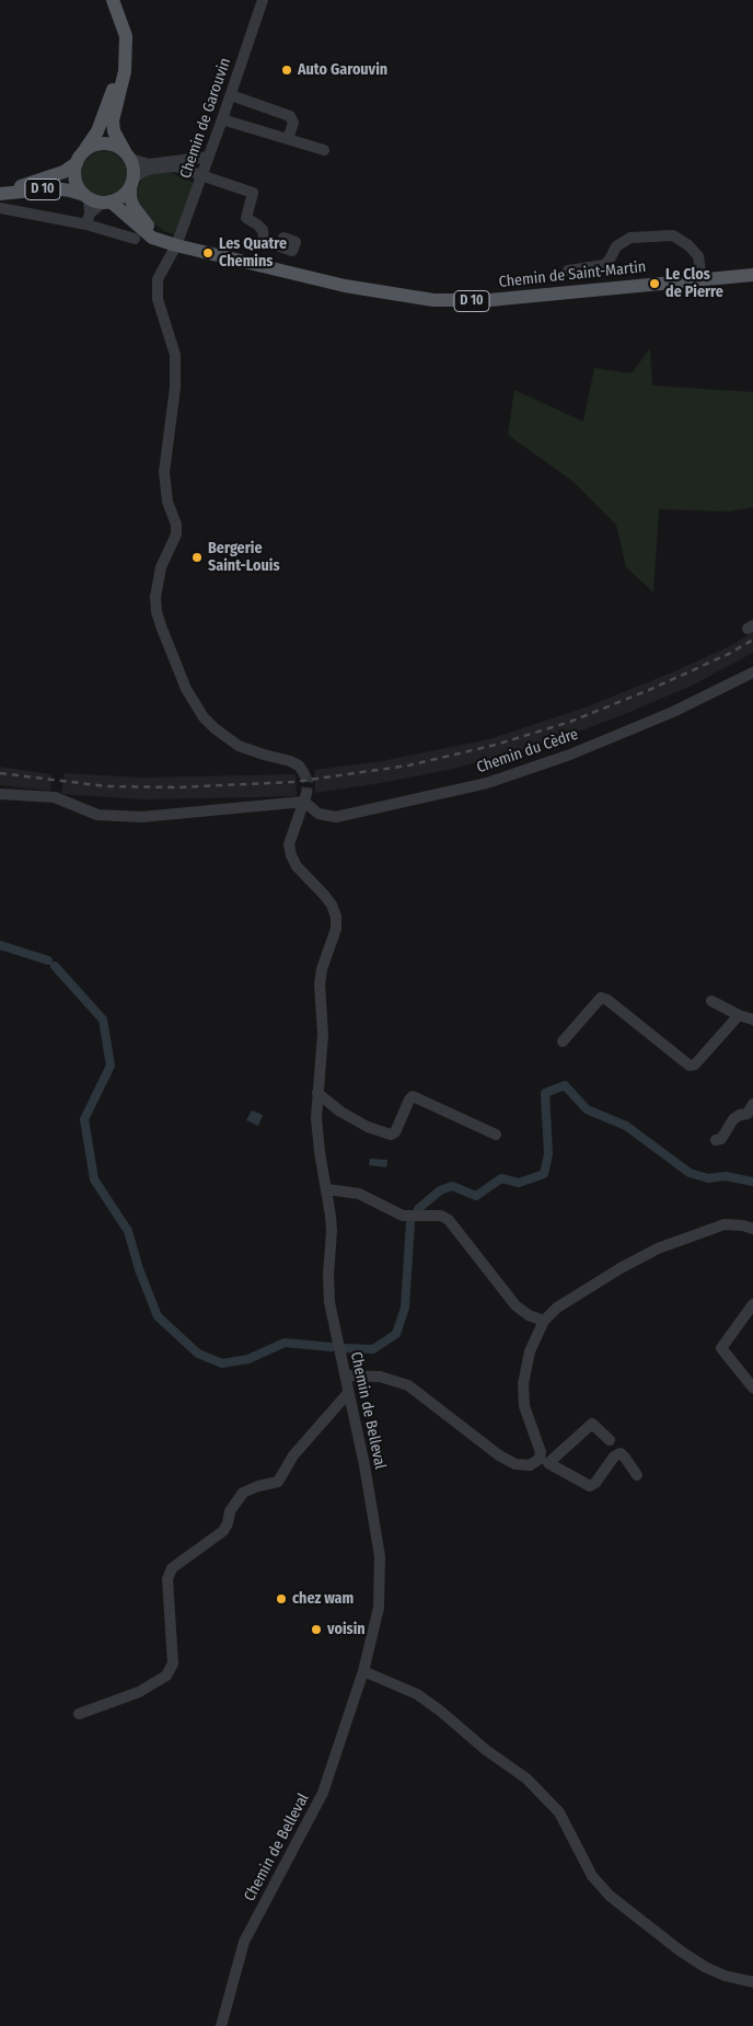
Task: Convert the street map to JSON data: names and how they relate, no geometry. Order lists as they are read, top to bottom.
{
  "streets": {
    "main road": ["D 10", "Chemin de Saint-Martin"],
    "street": ["Chemin de Garouvin", "Chemin du Cèdre", "Chemin de Belleval"]
  },
  "crossings": [
    ["Chemin de Garouvin", "D 10"],
    ["Chemin de Garouvin", "Chemin de Saint-Martin"],
    ["D 10", "Chemin de Saint-Martin"],
    ["Chemin du Cèdre", "Chemin de Belleval"]
  ],
  "places": [
    "Auto Garouvin",
    "Les Quatre Chemins",
    "Le Clos de Pierre",
    "Bergerie Saint-Louis",
    "chez wam",
    "voisin"
  ]
}
